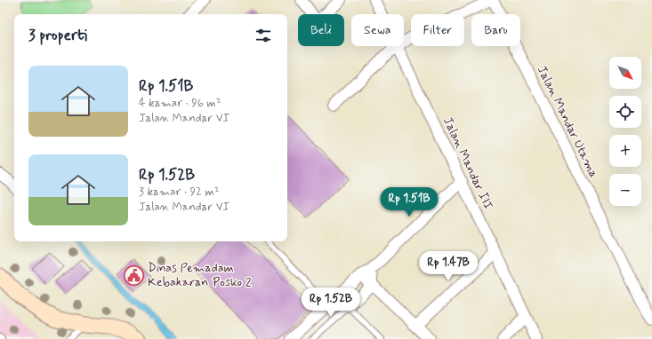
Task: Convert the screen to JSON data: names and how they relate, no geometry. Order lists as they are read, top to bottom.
{
  "streets": {
    "street": ["Jalan Mandar Utama", "Jalan Mandar III"]
  },
  "places": {
    "public building": ["Dinas Pemadam Kebakaran Posko 2"]
  },
  "north": "bottom right",
  "page": {
    "chip": [
      "Beli",
      "Sewa",
      "Filter",
      "Baru"
    ],
    "heading": "3 properti",
    "map_buttons": ["+", "−"],
    "list": [
      {
        "name": "Rp 1.51B",
        "note": "4 kamar · 96 m² · Jalan Mandar VI"
      },
      {
        "name": "Rp 1.52B",
        "note": "3 kamar · 92 m² · Jalan Mandar VI"
      }
    ],
    "price": ["Rp 1.51B", "Rp 1.47B", "Rp 1.52B"]
  }
}
